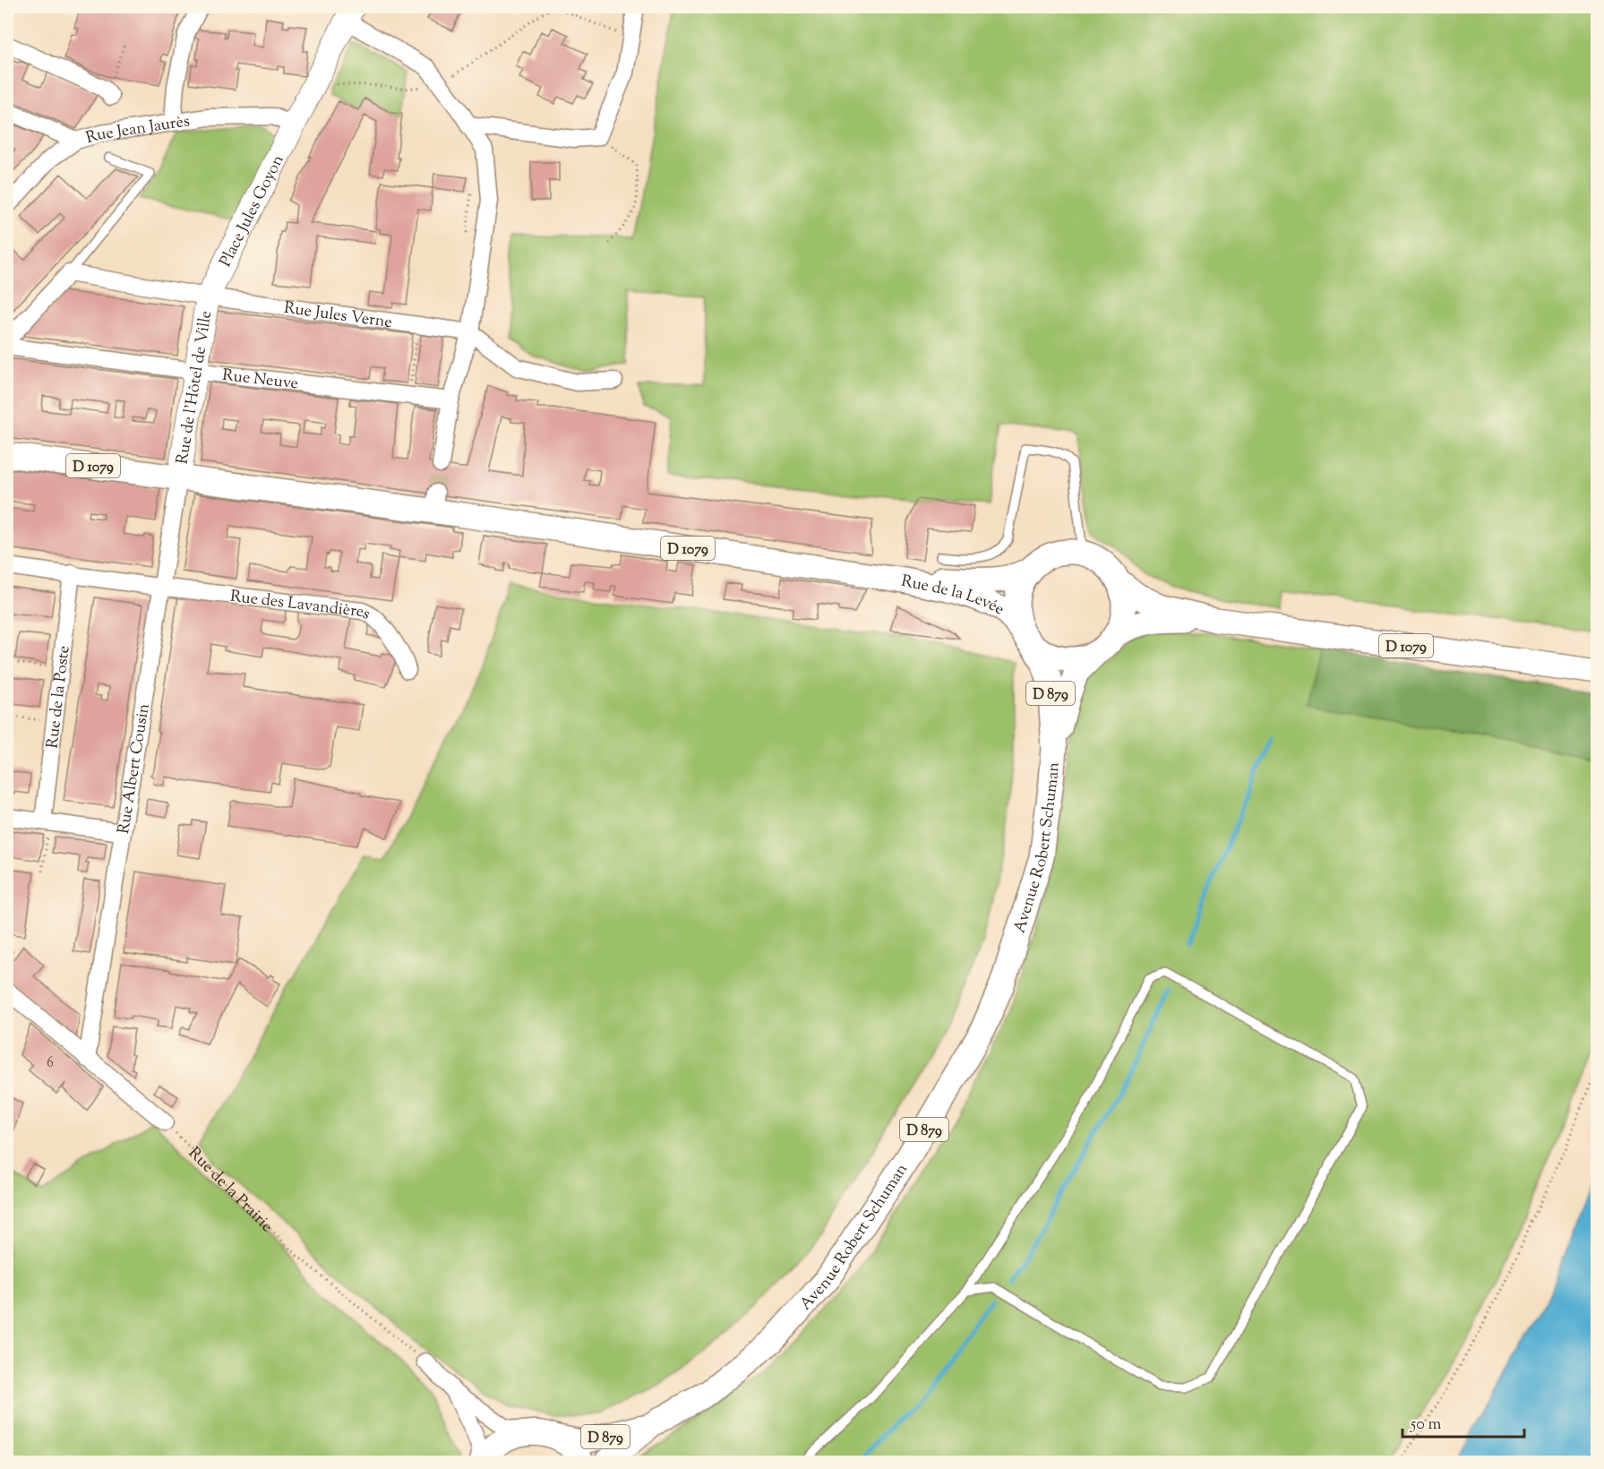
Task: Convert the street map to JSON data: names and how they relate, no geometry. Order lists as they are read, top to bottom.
{
  "streets": {
    "main road": [
      "D 1079",
      "Rue de la Levée",
      "D 879",
      "Avenue Robert Schuman"
    ],
    "street": [
      "Rue Jean Jaurès",
      "Place Jules Goyon",
      "Rue Jules Verne",
      "Rue Neuve",
      "Rue de l'Hôtel de Ville",
      "Rue des Lavandières",
      "Rue de la Poste",
      "Rue Albert Cousin"
    ],
    "path": ["Rue de la Prairie"]
  },
  "crossings": [
    ["Rue Jean Jaurès", "Place Jules Goyon"],
    ["Place Jules Goyon", "Rue Jules Verne"],
    ["Place Jules Goyon", "Rue de l'Hôtel de Ville"],
    ["Rue Jules Verne", "Rue de l'Hôtel de Ville"],
    ["Rue Neuve", "Rue de l'Hôtel de Ville"],
    ["Rue de l'Hôtel de Ville", "D 1079"],
    ["Rue de l'Hôtel de Ville", "Rue Albert Cousin"],
    ["D 1079", "Rue de la Levée"],
    ["D 1079", "Rue Albert Cousin"],
    ["D 1079", "Avenue Robert Schuman"],
    ["Rue de la Levée", "Avenue Robert Schuman"],
    ["Rue des Lavandières", "Rue de la Poste"],
    ["Rue des Lavandières", "Rue Albert Cousin"]
  ],
  "house_numbers": ["6"],
  "scale_bar": "50 m"
}
